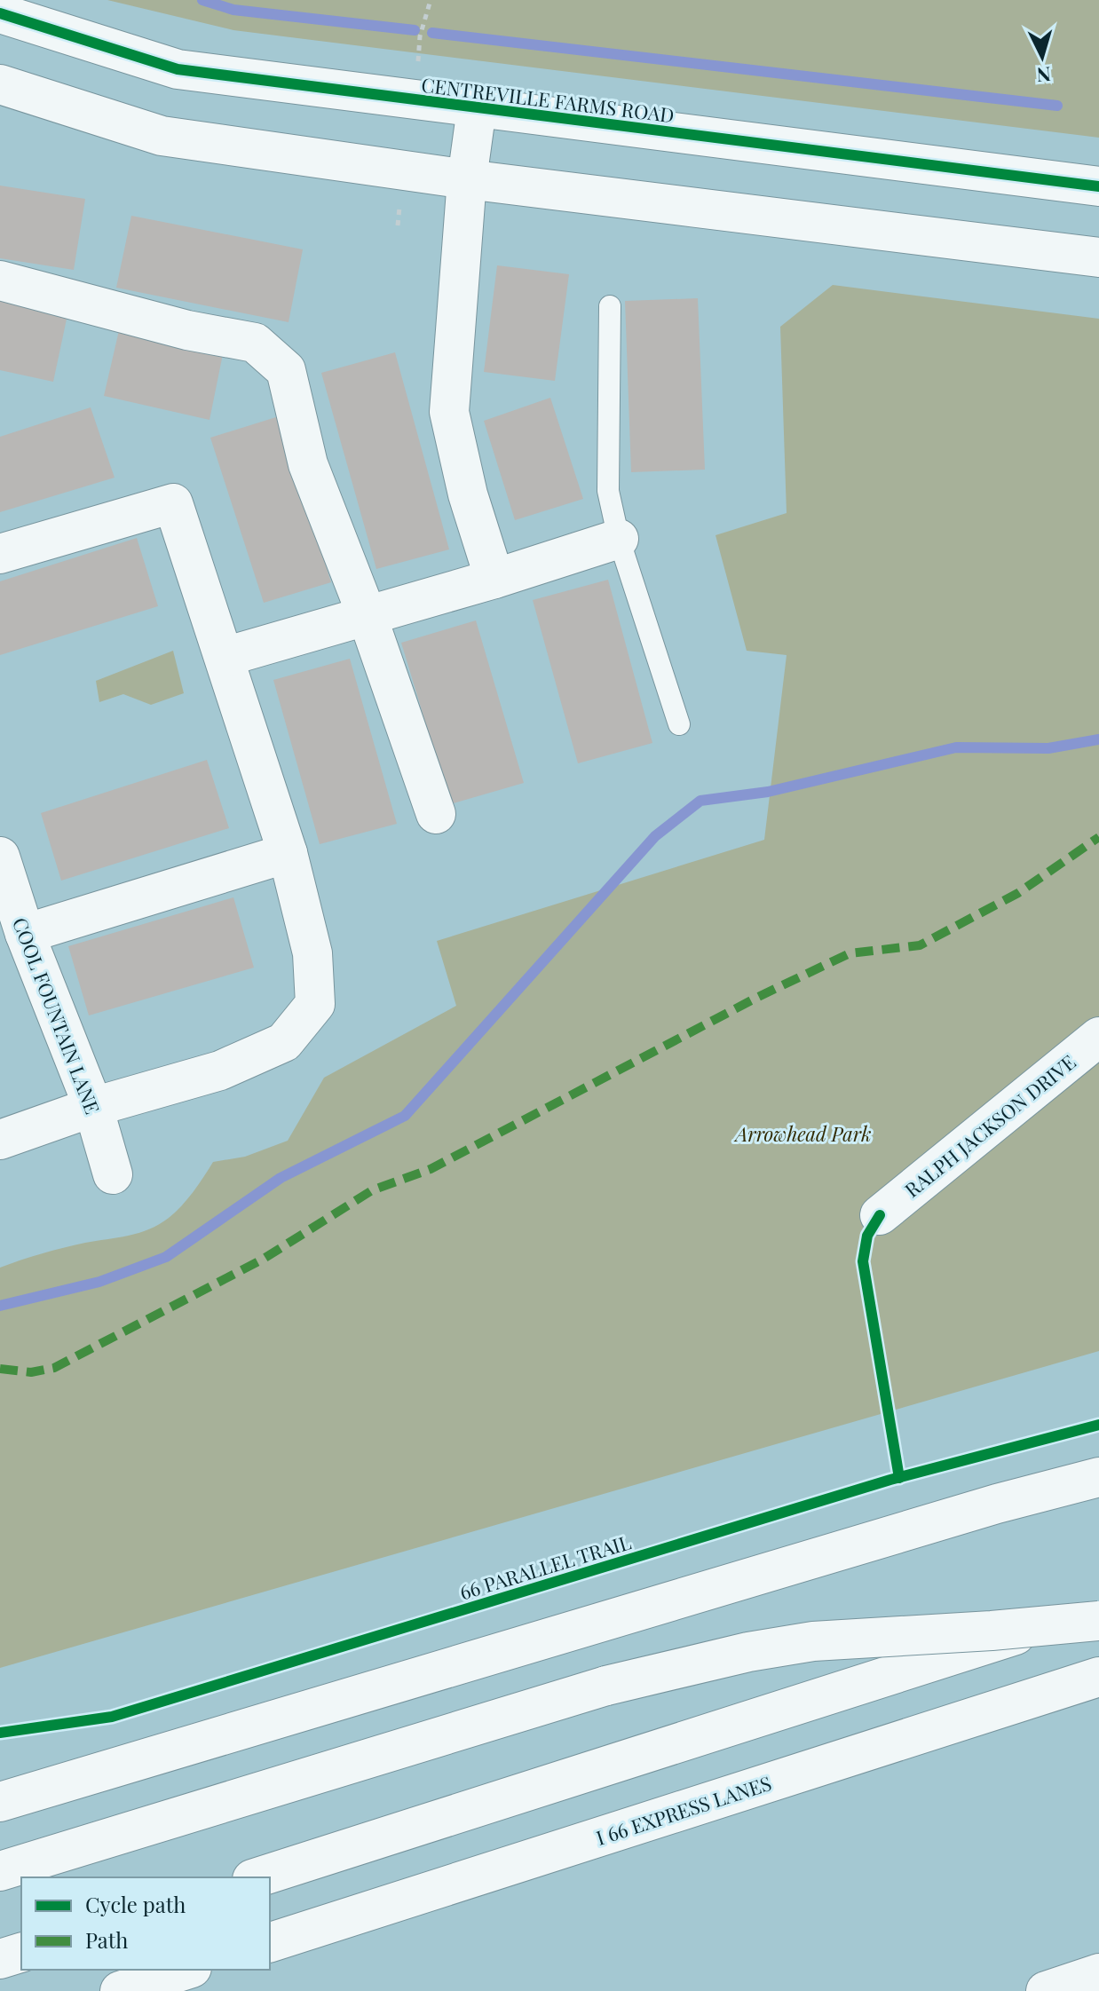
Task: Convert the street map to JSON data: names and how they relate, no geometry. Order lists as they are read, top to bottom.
{
  "streets": {
    "main road": [
      "CENTREVILLE FARMS ROAD",
      "COOL FOUNTAIN LANE",
      "RALPH JACKSON DRIVE",
      "I 66 EXPRESS LANES"
    ],
    "cycle path": ["66 PARALLEL TRAIL"]
  },
  "parks": ["Arrowhead Park"],
  "legend": ["Cycle path", "Path"],
  "north": "bottom"
}
